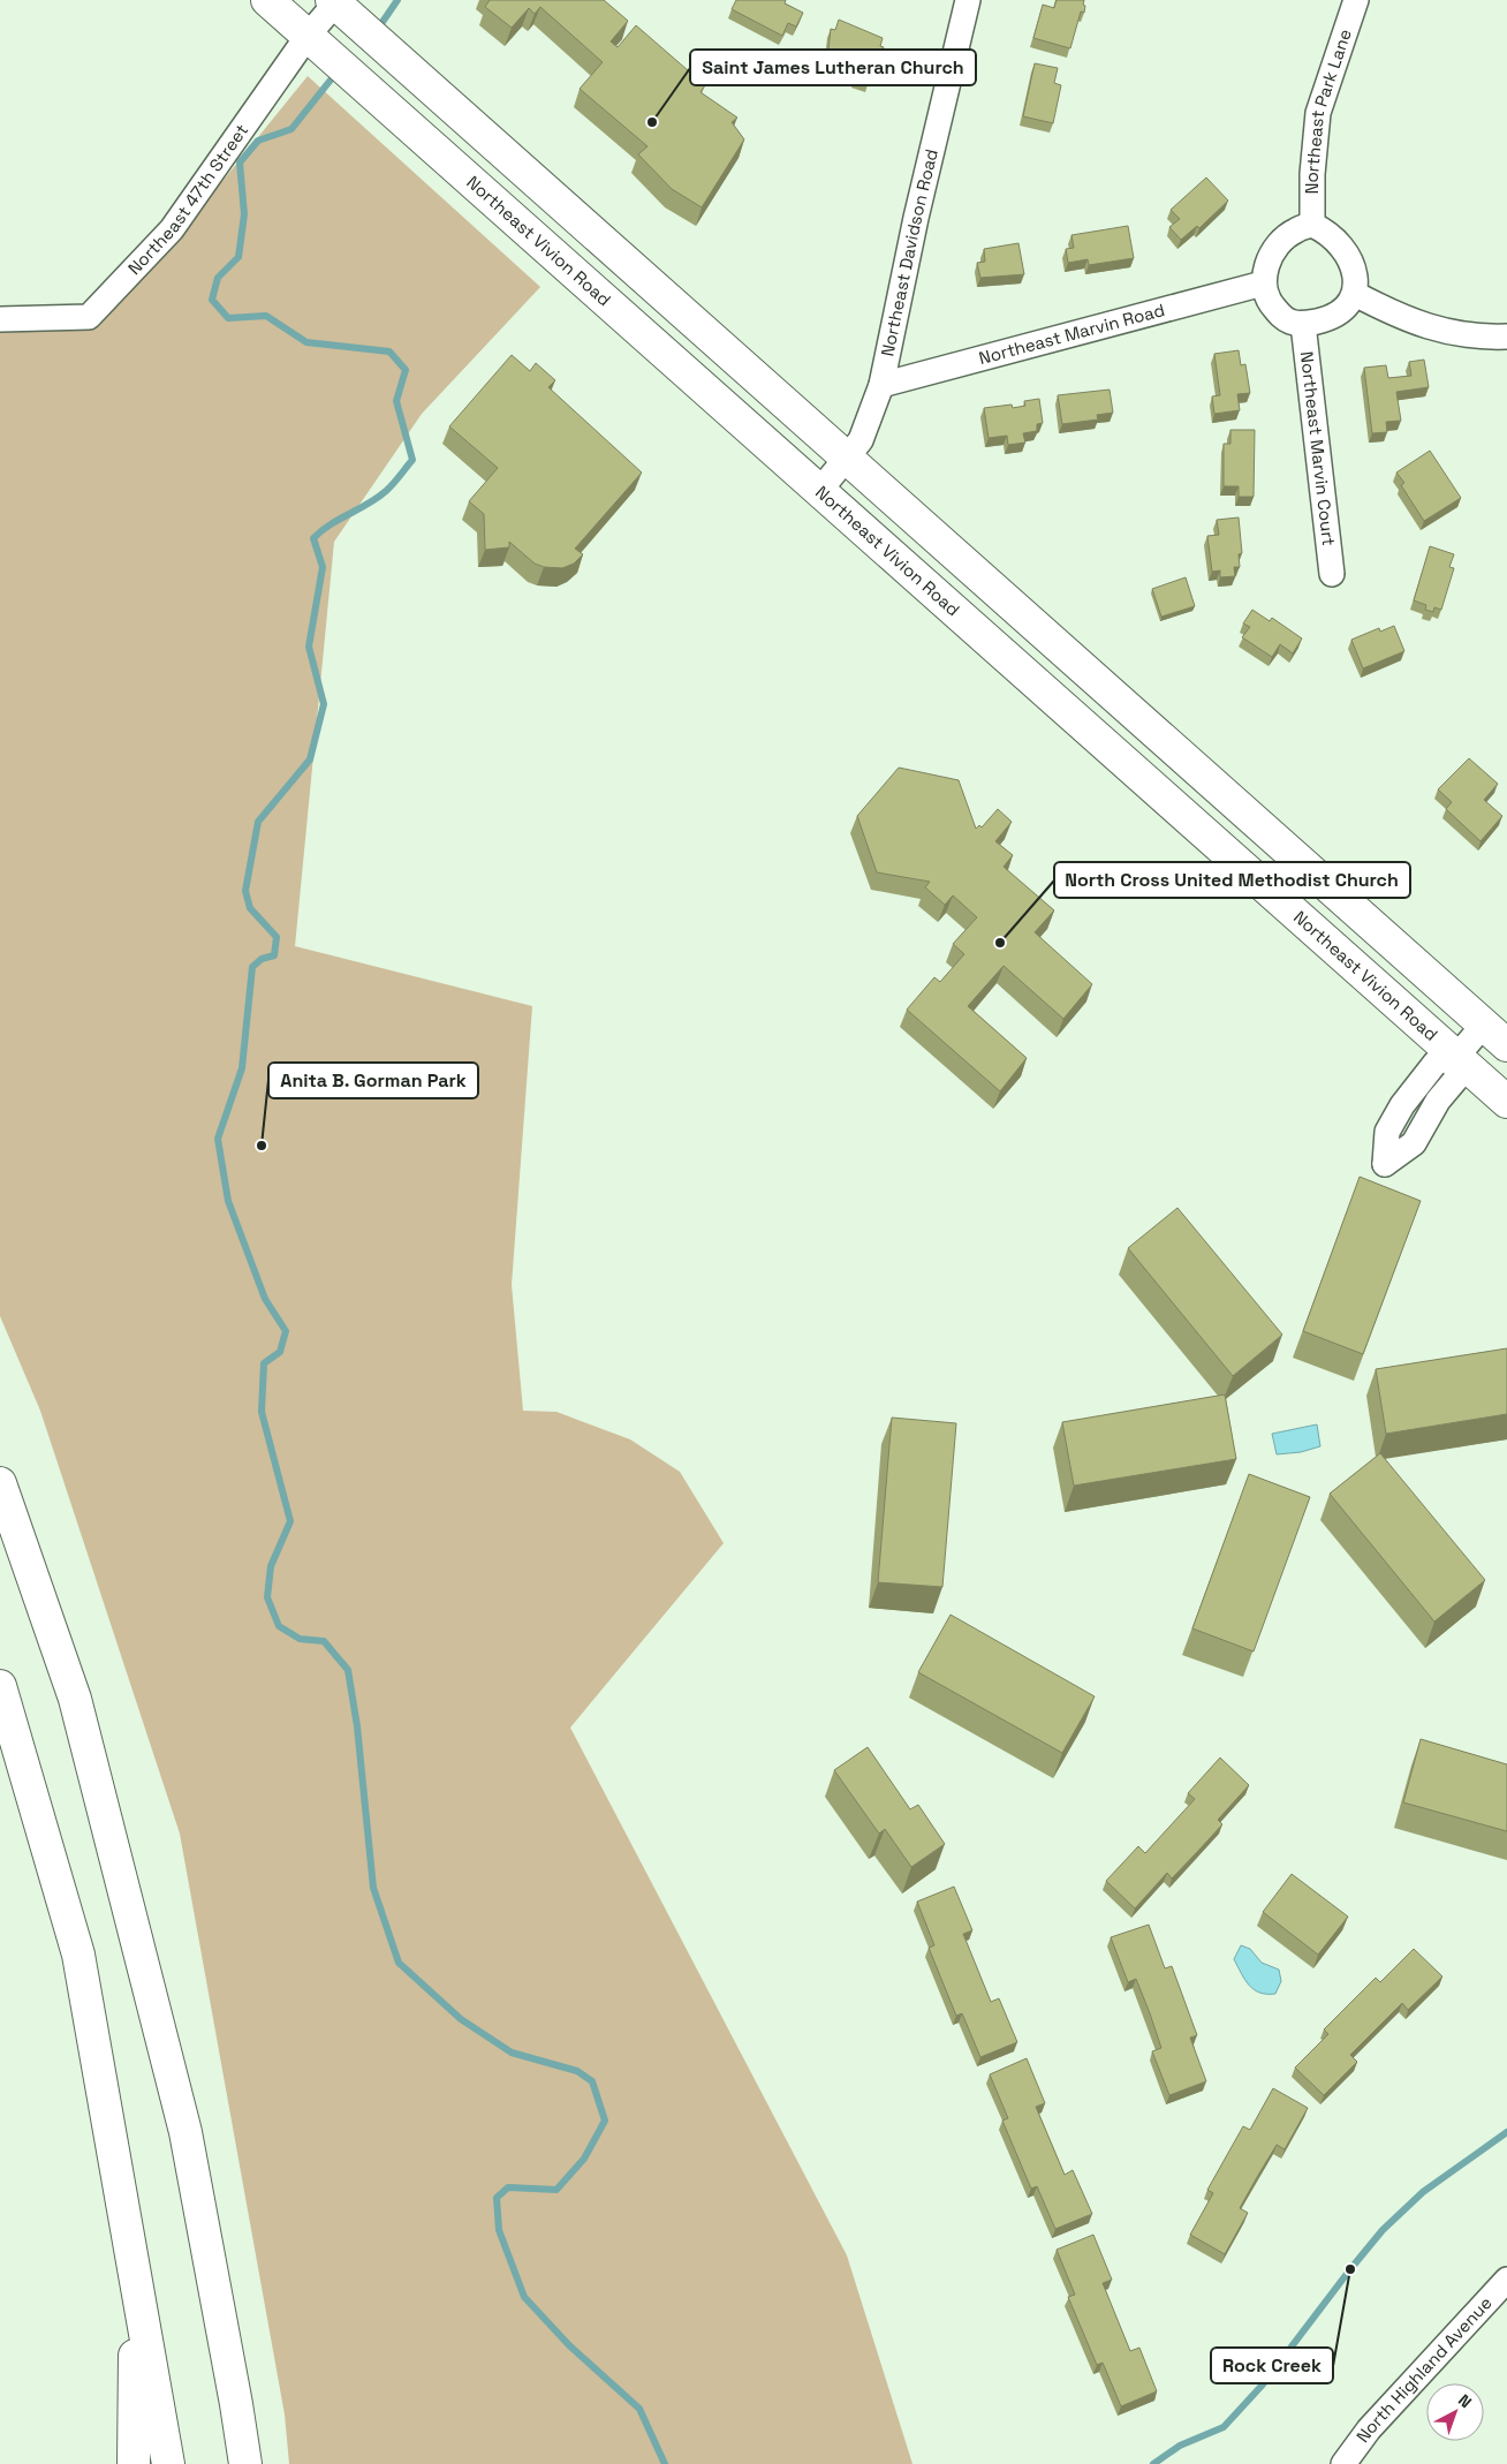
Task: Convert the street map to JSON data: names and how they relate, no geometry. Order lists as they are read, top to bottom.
{
  "streets": {
    "main road": ["Northeast Vivion Road"],
    "street": [
      "Northeast Park Lane",
      "Northeast 47th Street",
      "Northeast Davidson Road",
      "Northeast Marvin Road",
      "Northeast Marvin Court",
      "North Highland Avenue"
    ]
  },
  "crossings": [
    ["Northeast Park Lane", "Northeast Marvin Road"],
    ["Northeast Park Lane", "Northeast Marvin Court"],
    ["Northeast 47th Street", "Northeast Vivion Road"],
    ["Northeast Vivion Road", "Northeast Davidson Road"],
    ["Northeast Davidson Road", "Northeast Marvin Road"],
    ["Northeast Marvin Road", "Northeast Marvin Court"]
  ],
  "places": [
    "Saint James Lutheran Church",
    "North Cross United Methodist Church",
    "Anita B. Gorman Park",
    "Rock Creek"
  ],
  "north": "top right"
}
